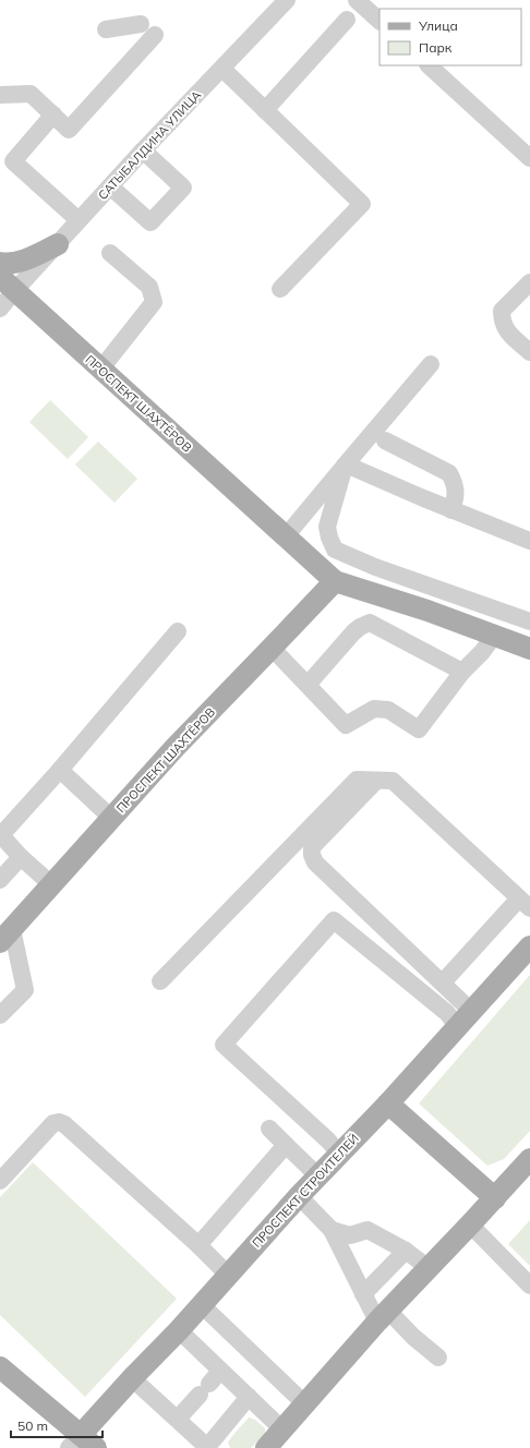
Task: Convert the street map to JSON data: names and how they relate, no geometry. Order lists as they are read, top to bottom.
{
  "streets": {
    "main road": ["ПРОСПЕКТ ШАХТЁРОВ", "ПРОСПЕКТ СТРОИТЕЛЕЙ"],
    "street": ["САТЫБАЛДИНА УЛИЦА"]
  },
  "crossings": [
    ["САТЫБАЛДИНА УЛИЦА", "ПРОСПЕКТ ШАХТЁРОВ"]
  ],
  "legend": ["Улица", "Парк"],
  "scale_bar": "50 m"
}
